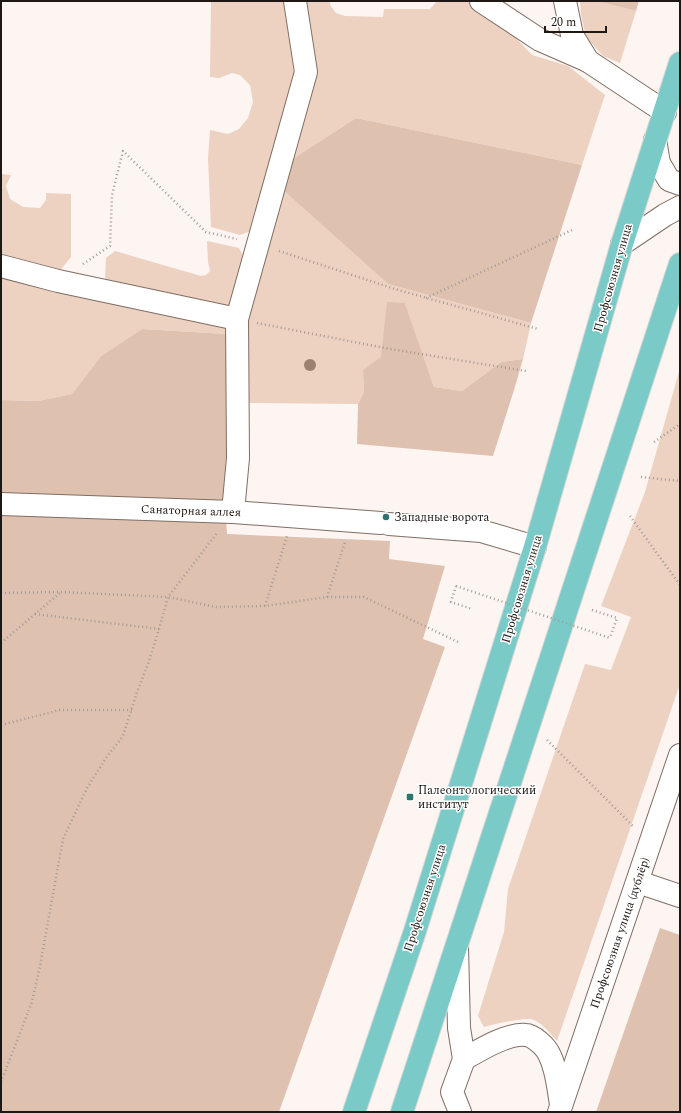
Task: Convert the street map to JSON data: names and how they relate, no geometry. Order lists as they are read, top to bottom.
{
  "streets": {
    "main road": ["Профсоюзная улица"],
    "street": ["Санаторная аллея", "Профсоюзная улица (дублёр)"]
  },
  "crossings": [
    ["Профсоюзная улица", "Санаторная аллея"]
  ],
  "places": {
    "other": ["Западные ворота"],
    "transit": ["Палеонтологический институт"]
  },
  "scale_bar": "20 m"
}
